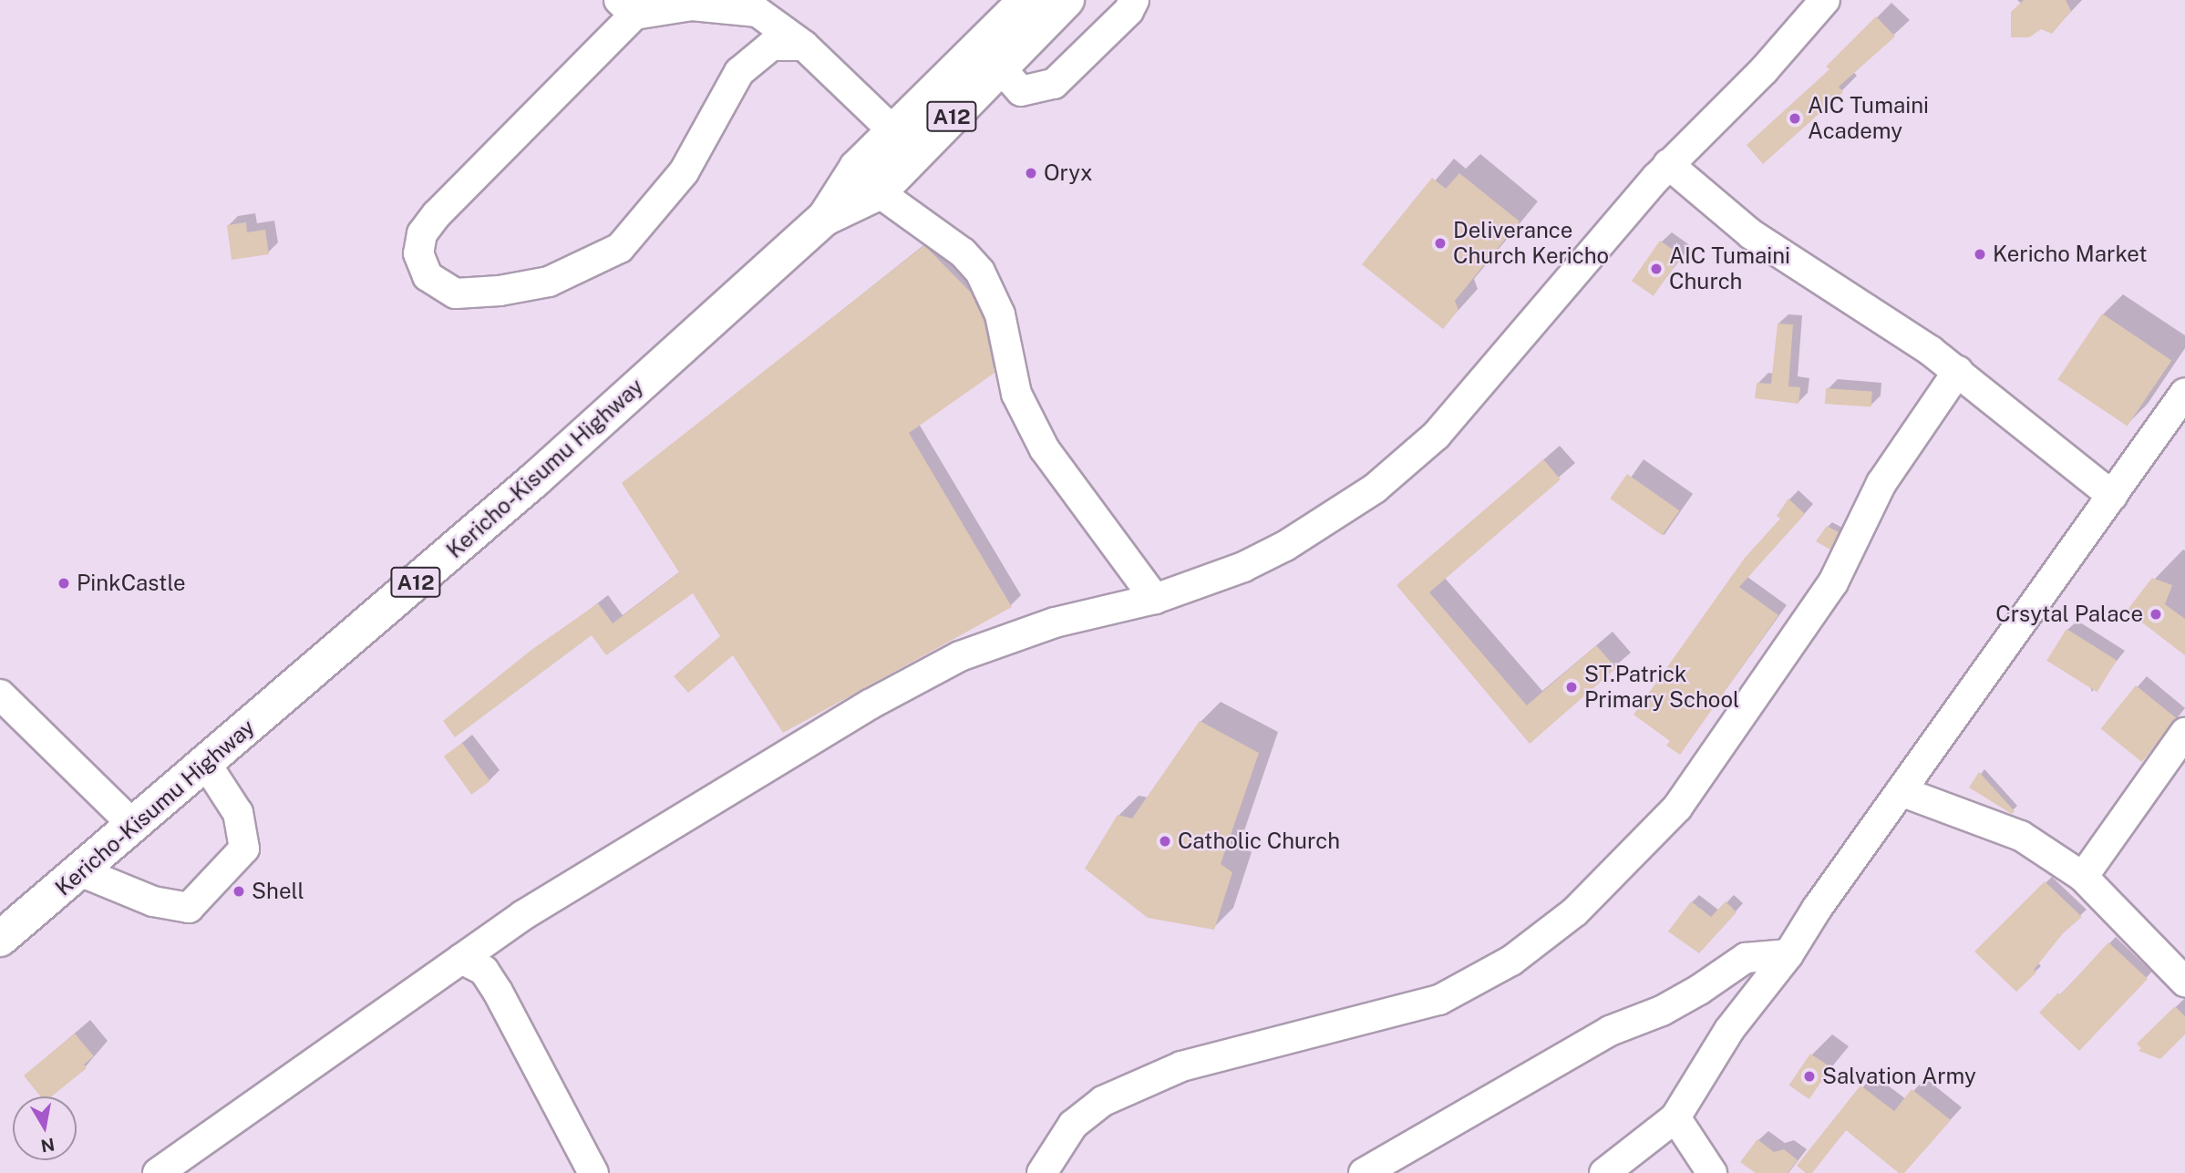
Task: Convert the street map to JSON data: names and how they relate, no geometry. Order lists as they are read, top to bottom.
{
  "streets": {
    "highway": ["A12", "Kericho-Kisumu Highway"]
  },
  "places": [
    "AIC Tumaini Academy",
    "Oryx",
    "Deliverance Church Kericho",
    "Kericho Market",
    "AIC Tumaini Church",
    "PinkCastle",
    "Crsytal Palace",
    "ST.Patrick Primary School",
    "Catholic Church",
    "Shell",
    "Salvation Army"
  ],
  "north": "bottom"
}
